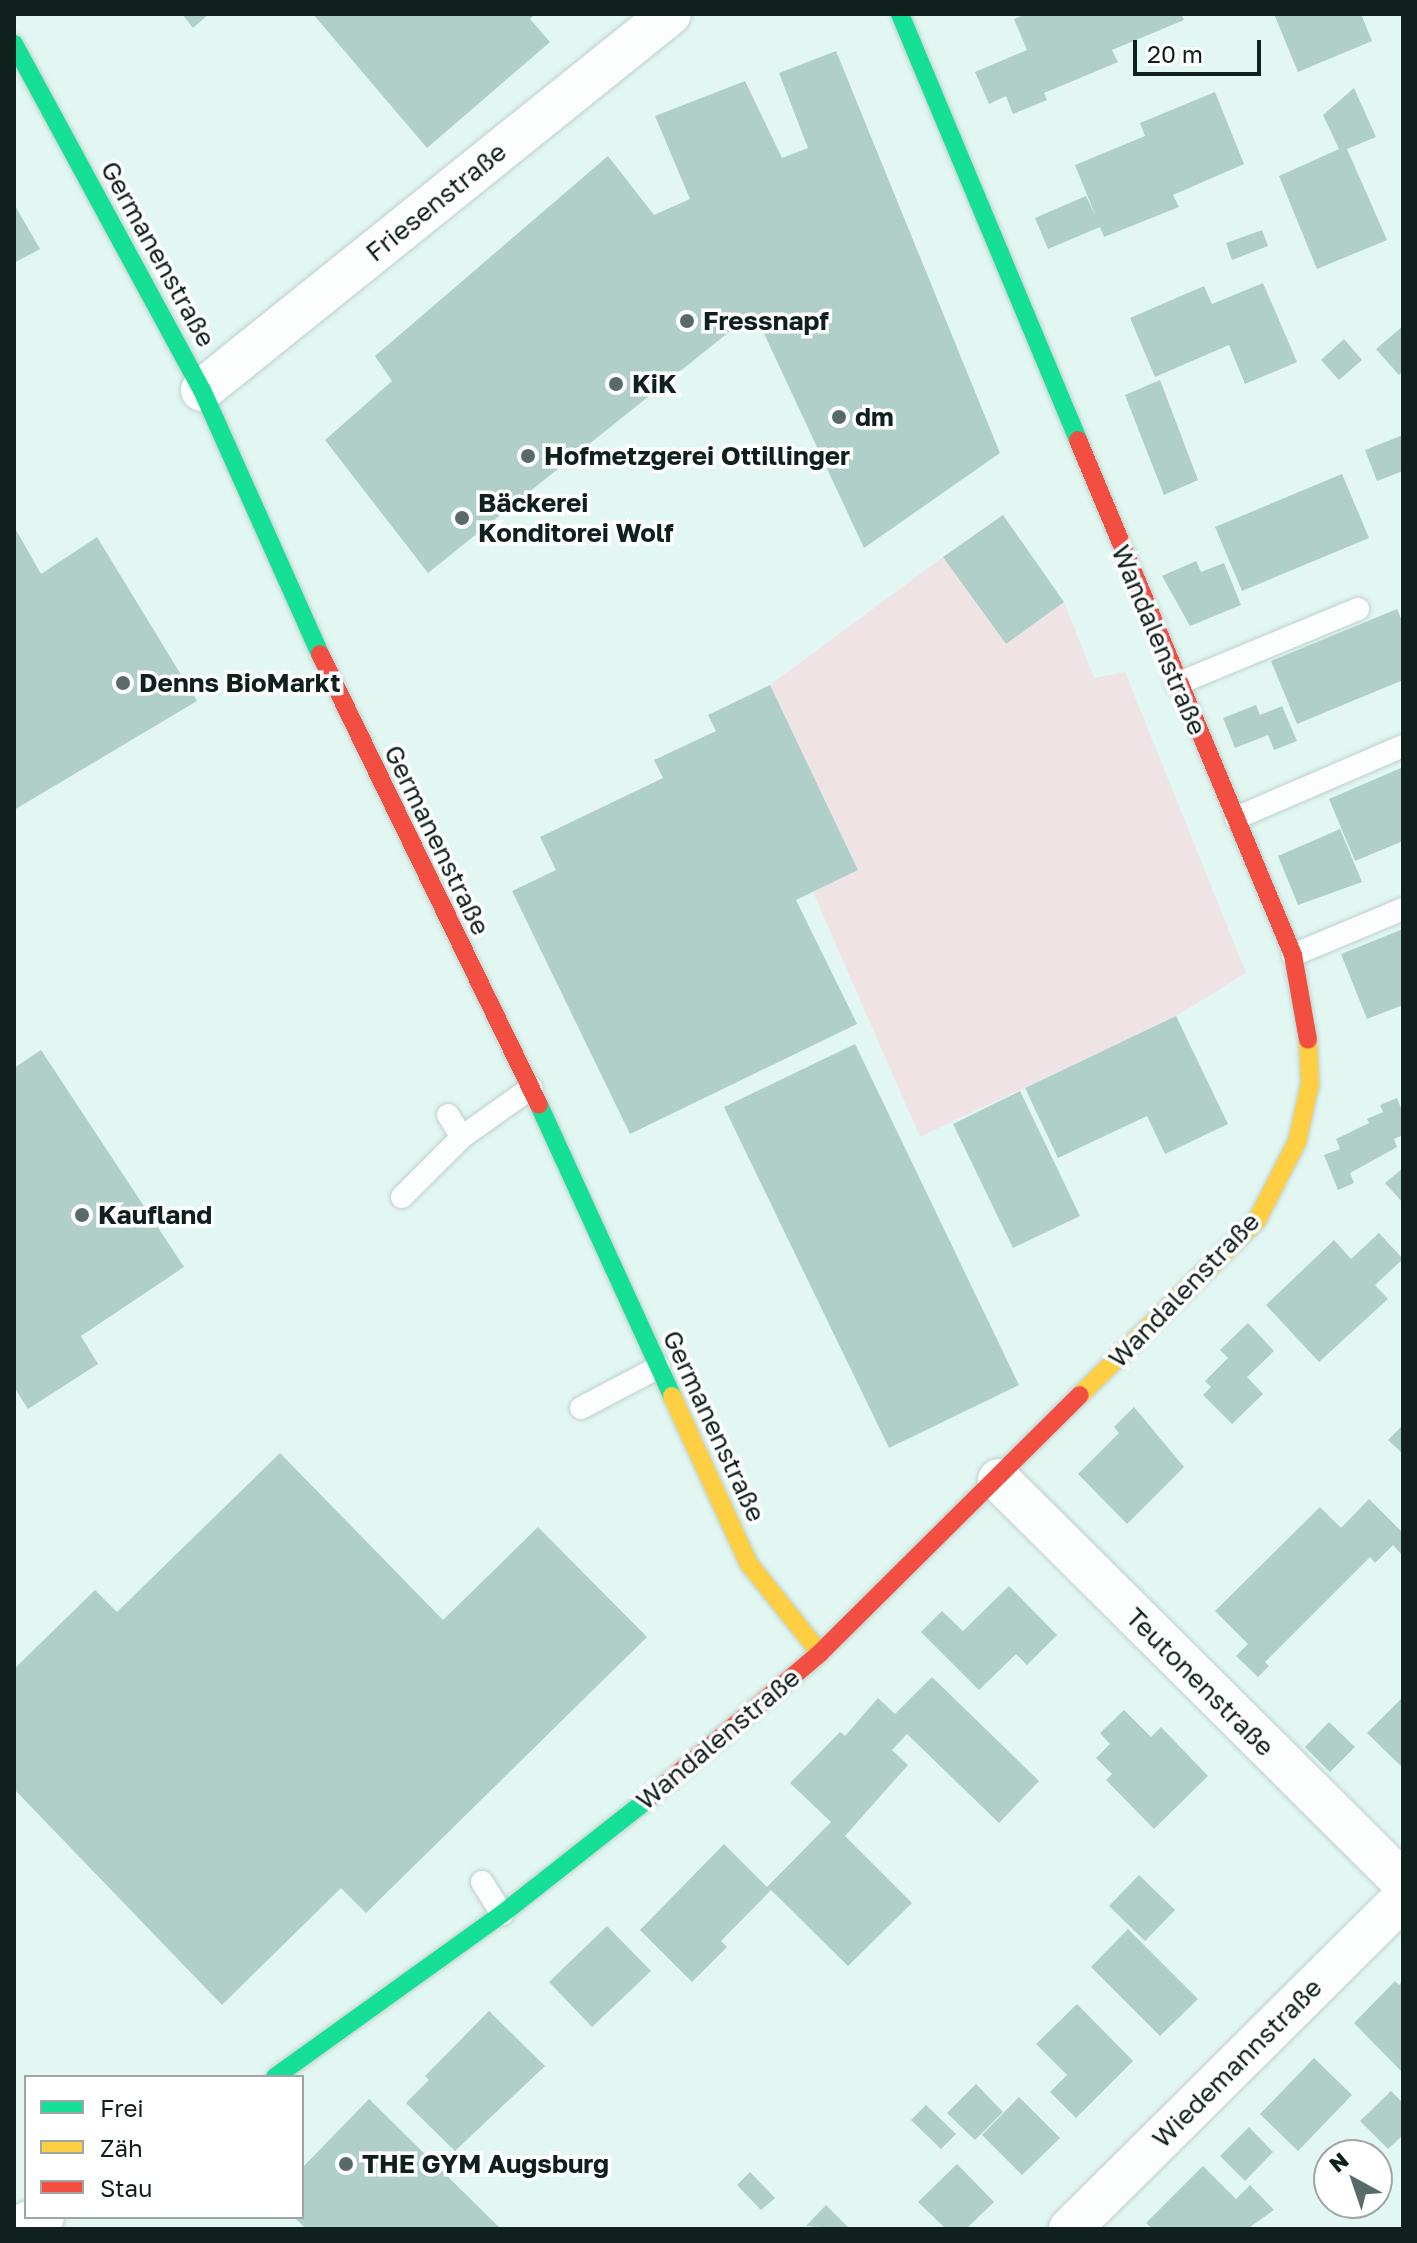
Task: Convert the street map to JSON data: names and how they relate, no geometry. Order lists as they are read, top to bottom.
{
  "streets": {
    "street": [
      "Friesenstraße",
      "Germanenstraße",
      "Wandalenstraße",
      "Teutonenstraße",
      "Wiedemannstraße"
    ]
  },
  "crossings": [
    ["Friesenstraße", "Germanenstraße"],
    ["Germanenstraße", "Wandalenstraße"],
    ["Wandalenstraße", "Teutonenstraße"]
  ],
  "places": [
    "Fressnapf",
    "KiK",
    "dm",
    "Hofmetzgerei Ottillinger",
    "Bäckerei Konditorei Wolf",
    "Denns BioMarkt",
    "Kaufland",
    "THE GYM Augsburg"
  ],
  "legend": ["Frei", "Zäh", "Stau"],
  "scale_bar": "20 m",
  "north": "top left"
}
